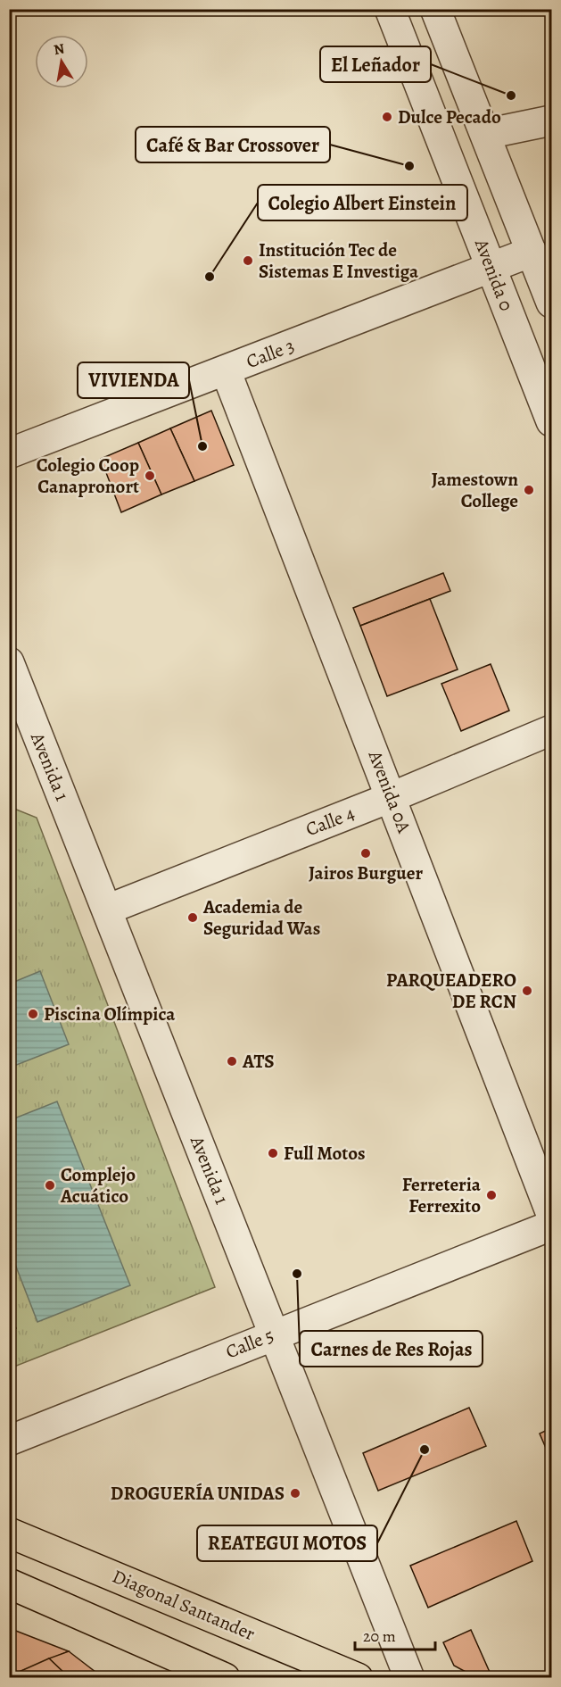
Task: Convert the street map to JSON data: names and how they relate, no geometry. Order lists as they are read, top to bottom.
{
  "streets": {
    "main road": ["Diagonal Santander"],
    "street": [
      "Avenida 0",
      "Calle 3",
      "Avenida 1",
      "Avenida 0A",
      "Calle 4",
      "Calle 5"
    ]
  },
  "crossings": [
    ["Avenida 0", "Calle 3"],
    ["Calle 3", "Avenida 0A"],
    ["Avenida 1", "Calle 4"],
    ["Avenida 1", "Calle 5"],
    ["Avenida 0A", "Calle 4"]
  ],
  "places": [
    "El Leñador",
    "Dulce Pecado",
    "Café & Bar Crossover",
    "Institución Tec de Sistemas E Investiga",
    "Colegio Albert Einstein",
    "VIVIENDA",
    "Colegio Coop Canapronort",
    "Jamestown College",
    "Jairos Burguer",
    "Academia de Seguridad Was",
    "PARQUEADERO DE RCN",
    "Piscina Olímpica",
    "ATS",
    "Full Motos",
    "Complejo Acuático",
    "Ferreteria Ferrexito",
    "Carnes de Res Rojas",
    "REATEGUI MOTOS",
    "DROGUERÍA UNIDAS"
  ],
  "scale_bar": "20 m",
  "north": "top"
}
